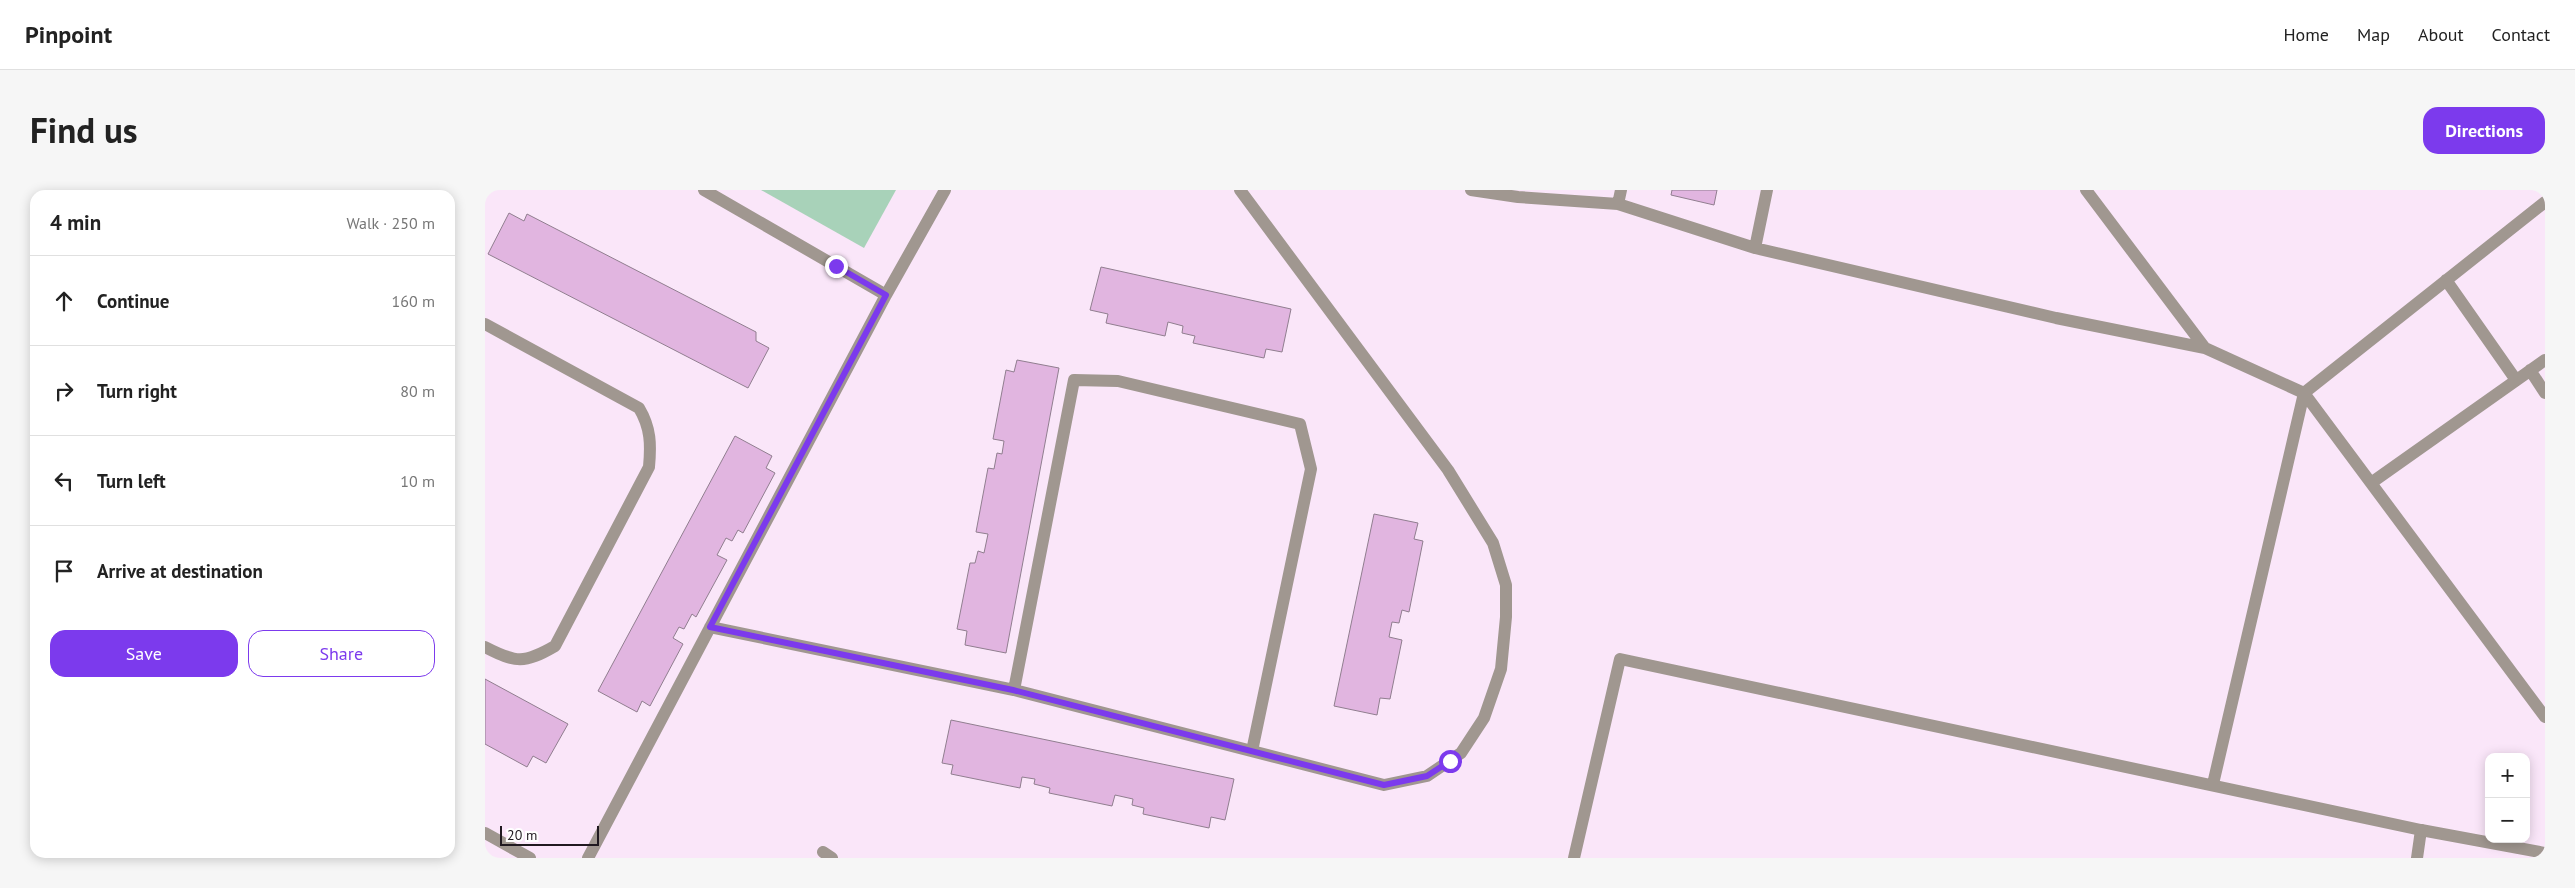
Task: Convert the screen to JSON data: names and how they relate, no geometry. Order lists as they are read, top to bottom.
{
  "scale_bar": "20 m",
  "page": {
    "header": "Pinpoint",
    "nav": [
      "Home",
      "Map",
      "About",
      "Contact"
    ],
    "title": "Find us",
    "buttons": [
      "Directions",
      ["Save", "Share"]
    ],
    "heading": ["4 min", "Walk · 250 m"],
    "list": [
      ["Continue", "160 m"],
      ["Turn right", "80 m"],
      ["Turn left", "10 m"],
      "Arrive at destination"
    ],
    "map_buttons": ["+", "−"],
    "scale": "20 m"
  }
}
